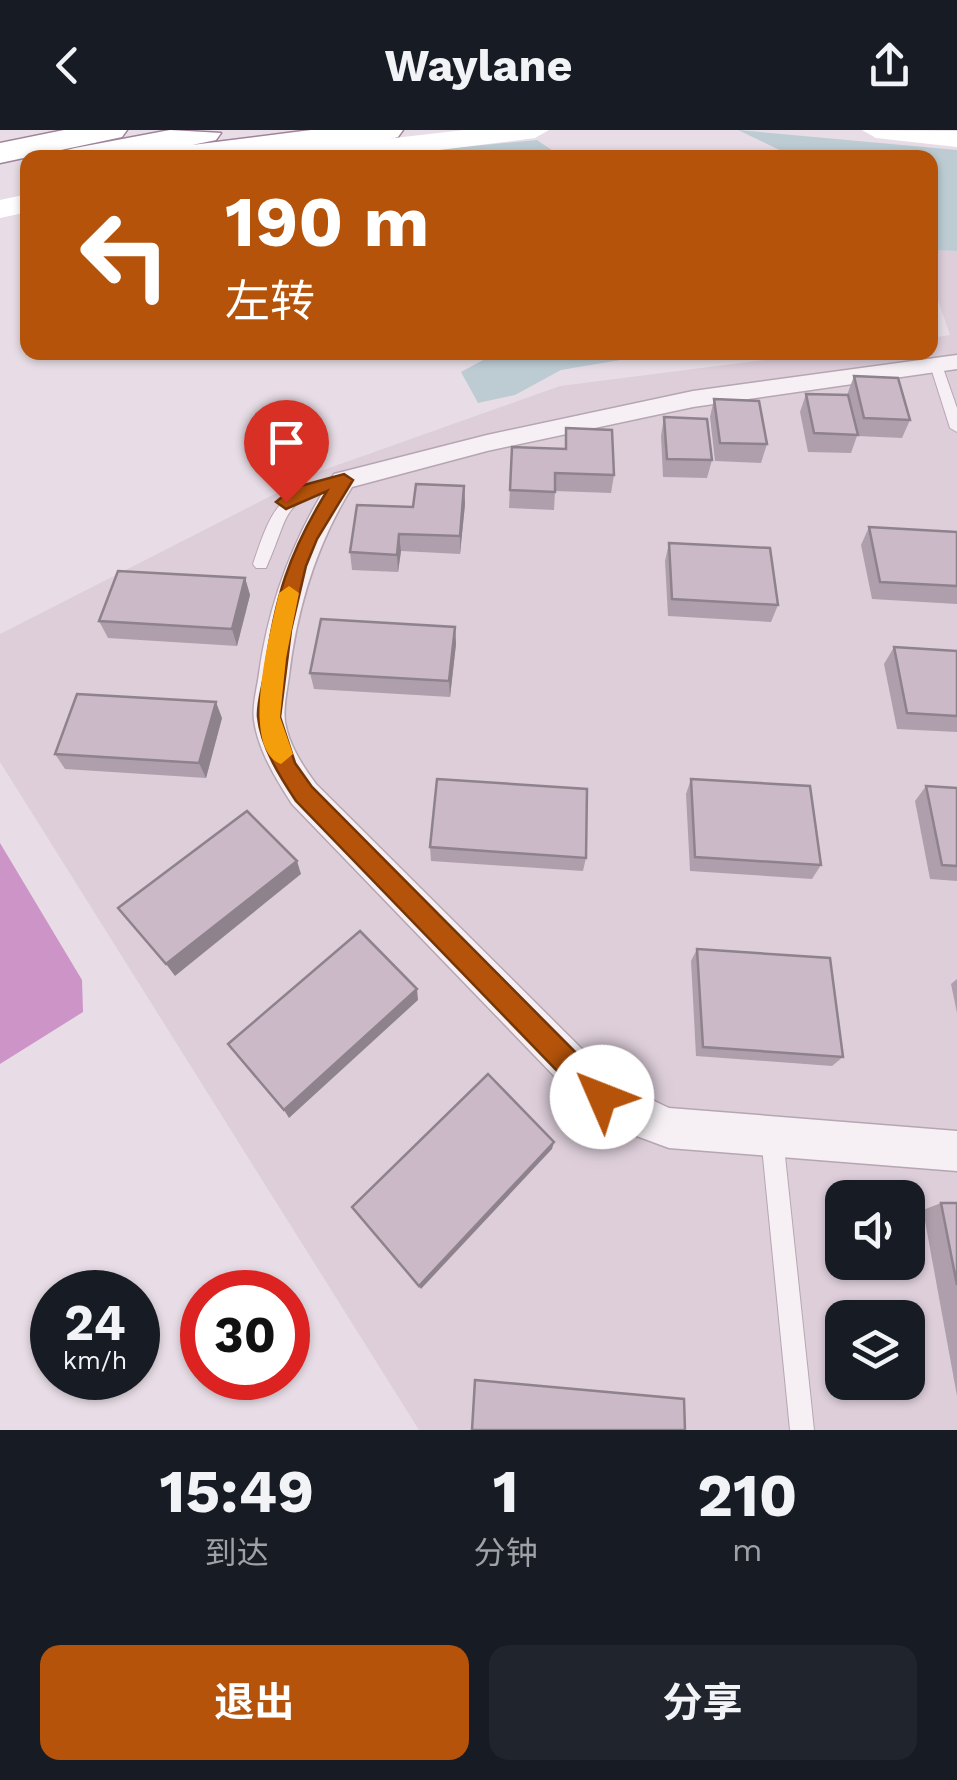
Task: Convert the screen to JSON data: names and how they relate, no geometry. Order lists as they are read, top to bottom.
{
  "page": {
    "header": "Waylane",
    "turn": ["190 m", "左转"],
    "speed": "24 km/h",
    "limit": "30",
    "eta": [
      "15:49",
      "到达",
      "1",
      "分钟",
      "210",
      "m"
    ],
    "buttons": ["退出", "分享"]
  }
}
